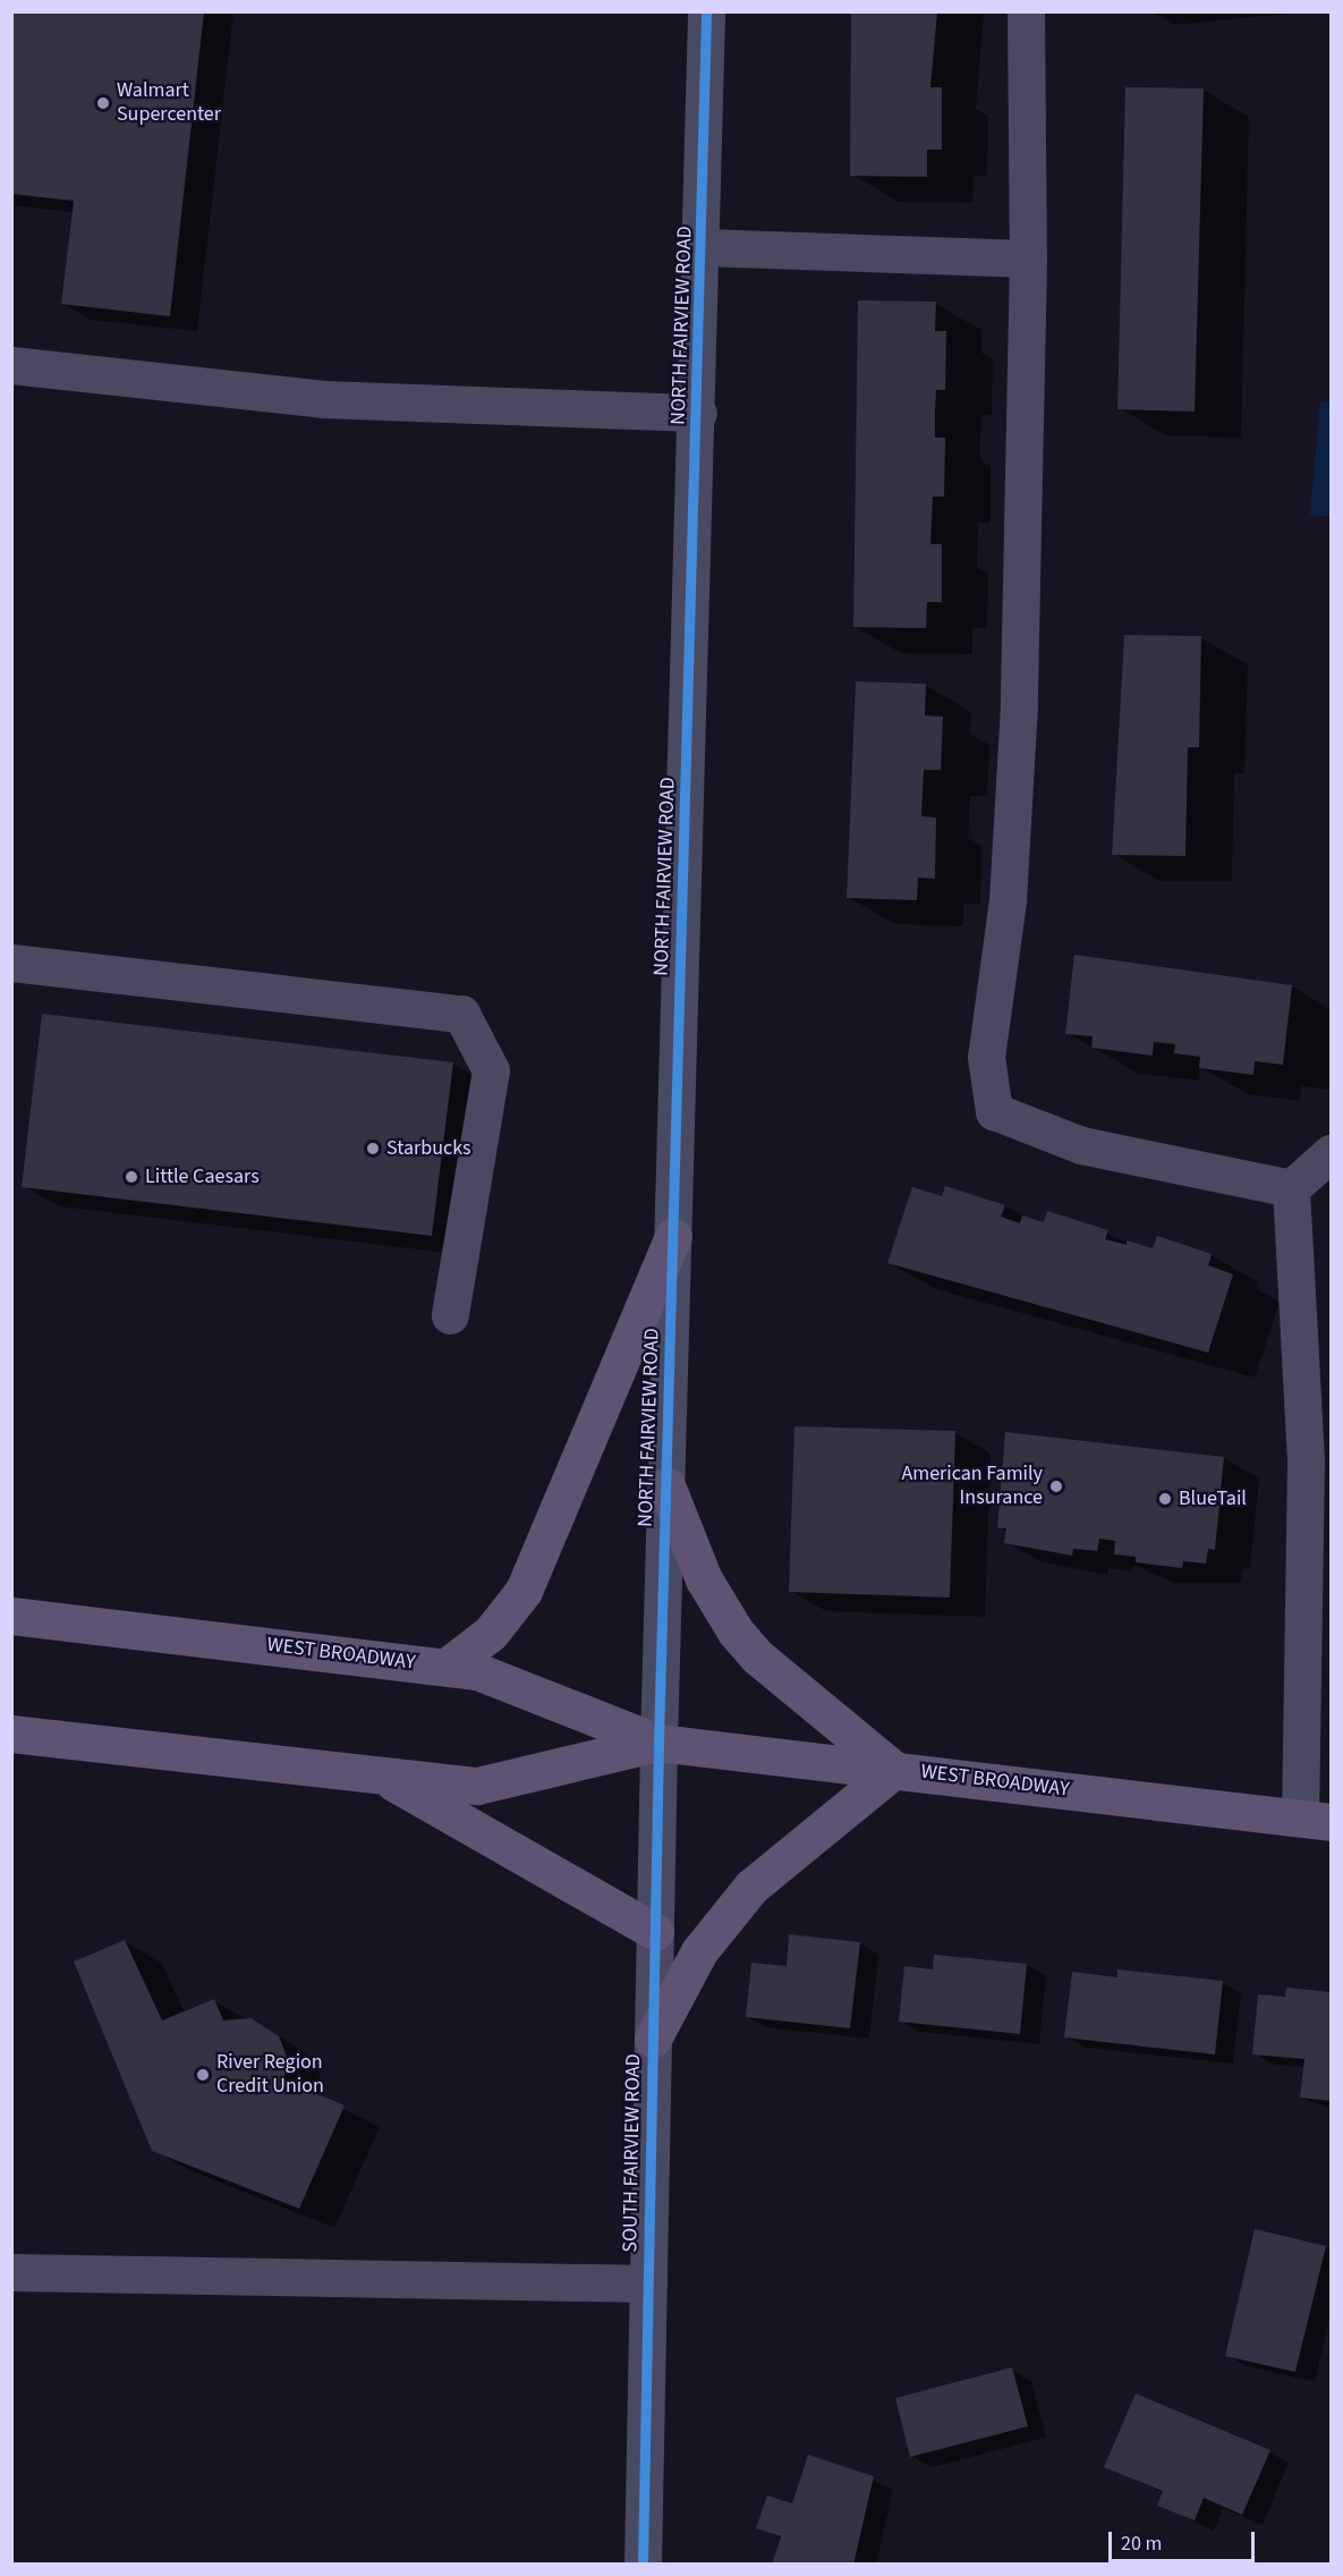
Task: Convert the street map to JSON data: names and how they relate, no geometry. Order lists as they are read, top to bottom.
{
  "streets": {
    "main road": ["WEST BROADWAY"],
    "street": ["NORTH FAIRVIEW ROAD", "SOUTH FAIRVIEW ROAD"]
  },
  "crossings": [
    ["NORTH FAIRVIEW ROAD", "WEST BROADWAY"],
    ["NORTH FAIRVIEW ROAD", "SOUTH FAIRVIEW ROAD"],
    ["WEST BROADWAY", "SOUTH FAIRVIEW ROAD"]
  ],
  "places": [
    "Walmart Supercenter",
    "Starbucks",
    "Little Caesars",
    "American Family Insurance",
    "BlueTail",
    "River Region Credit Union"
  ],
  "scale_bar": "20 m"
}
